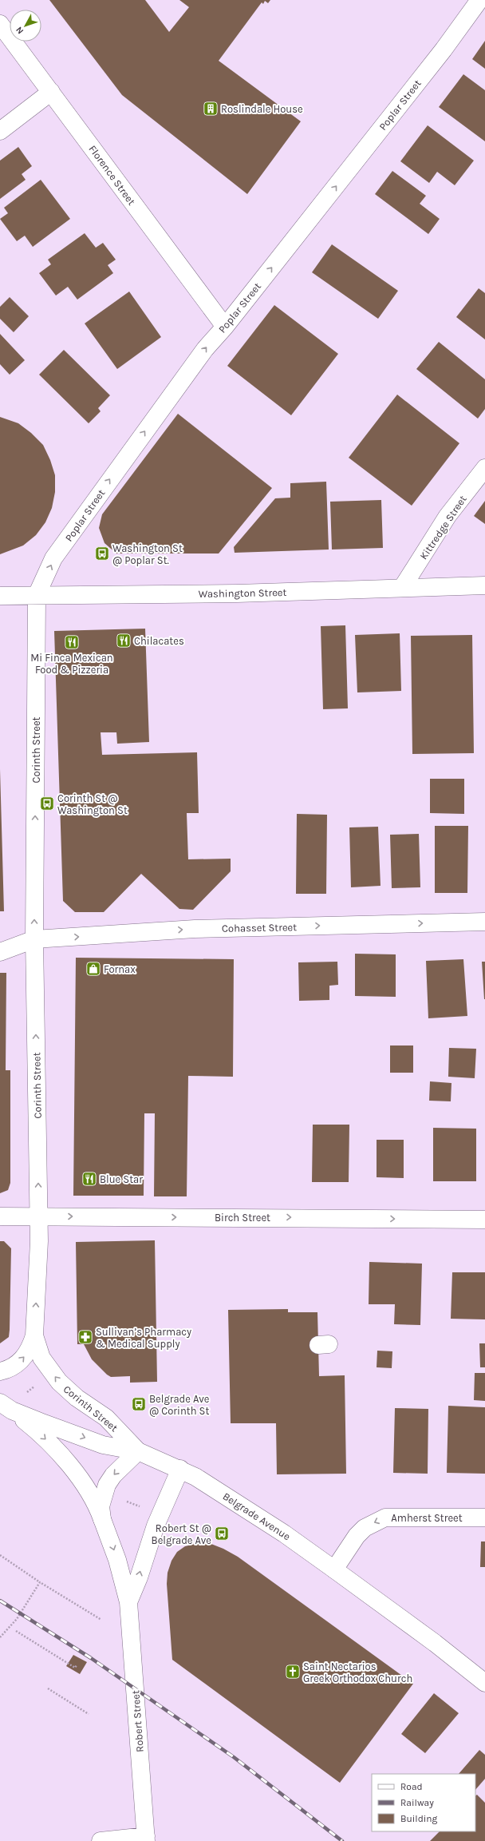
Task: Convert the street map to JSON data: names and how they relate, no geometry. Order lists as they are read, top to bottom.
{
  "streets": {
    "street": [
      "Poplar Street",
      "Florence Street",
      "Kittredge Street",
      "Washington Street",
      "Corinth Street",
      "Cohasset Street",
      "Birch Street",
      "Belgrade Avenue",
      "Amherst Street",
      "Robert Street"
    ]
  },
  "crossings": [
    ["Poplar Street", "Florence Street"],
    ["Poplar Street", "Washington Street"],
    ["Poplar Street", "Corinth Street"],
    ["Kittredge Street", "Washington Street"],
    ["Washington Street", "Corinth Street"],
    ["Corinth Street", "Cohasset Street"],
    ["Corinth Street", "Birch Street"],
    ["Corinth Street", "Belgrade Avenue"],
    ["Belgrade Avenue", "Amherst Street"],
    ["Belgrade Avenue", "Robert Street"]
  ],
  "one_way": [
    "Poplar Street",
    "Corinth Street",
    "Cohasset Street",
    "Birch Street",
    "Amherst Street"
  ],
  "places": {
    "building": ["Roslindale House"],
    "bus stop": [
      "Washington St @ Poplar St.",
      "Corinth St @ Washington St",
      "Belgrade Ave @ Corinth St",
      "Robert St @ Belgrade Ave"
    ],
    "restaurant": ["Chilacates", "Mi Finca Mexican Food & Pizzeria", "Blue Star"],
    "shop": ["Fornax"],
    "pharmacy": ["Sullivan’s Pharmacy & Medical Supply"],
    "church": ["Saint Nectarios Greek Orthodox Church"]
  },
  "legend": ["Road", "Railway", "Building"],
  "north": "bottom left"
}
